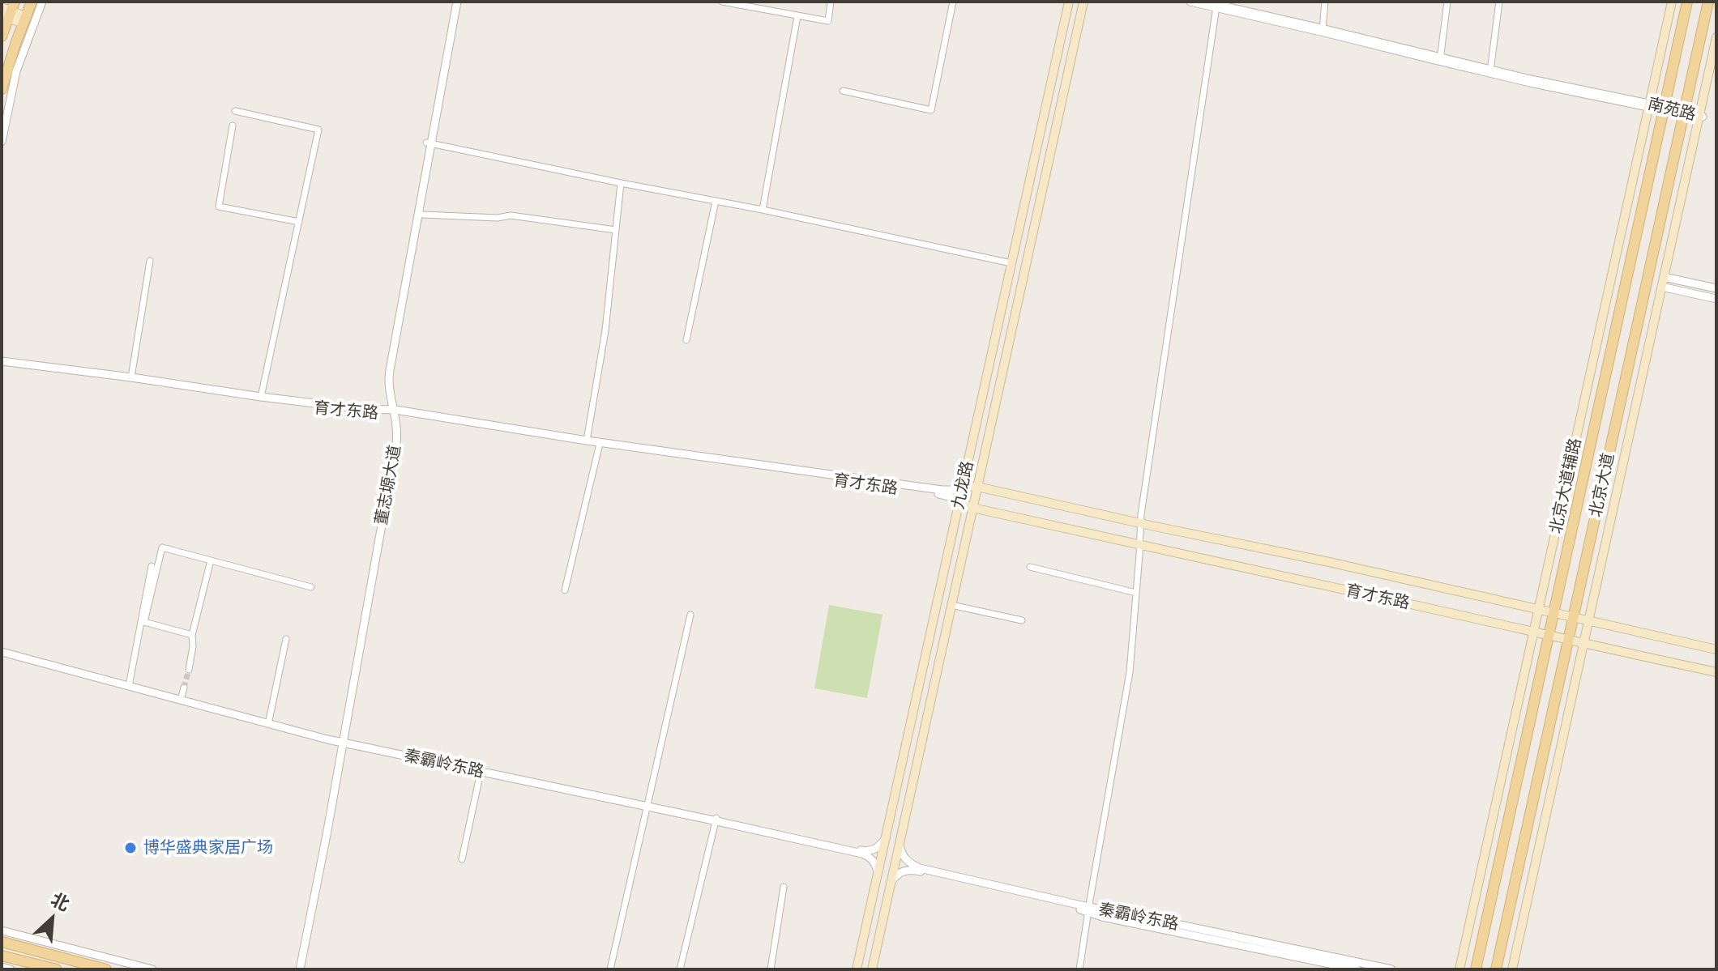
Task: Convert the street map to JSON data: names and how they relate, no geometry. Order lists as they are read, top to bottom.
{
  "streets": {
    "main road": [
      "育才东路",
      "九龙路",
      "北京大道",
      "北京大道辅路"
    ],
    "street": ["南苑路", "董志塬大道", "秦霸岭东路"]
  },
  "crossings": [
    ["南苑路", "北京大道"],
    ["南苑路", "北京大道辅路"],
    ["育才东路", "董志塬大道"],
    ["育才东路", "九龙路"],
    ["育才东路", "北京大道"],
    ["育才东路", "北京大道辅路"],
    ["董志塬大道", "秦霸岭东路"],
    ["九龙路", "秦霸岭东路"]
  ],
  "places": ["博华盛典家居广场"],
  "north": "top right"
}
